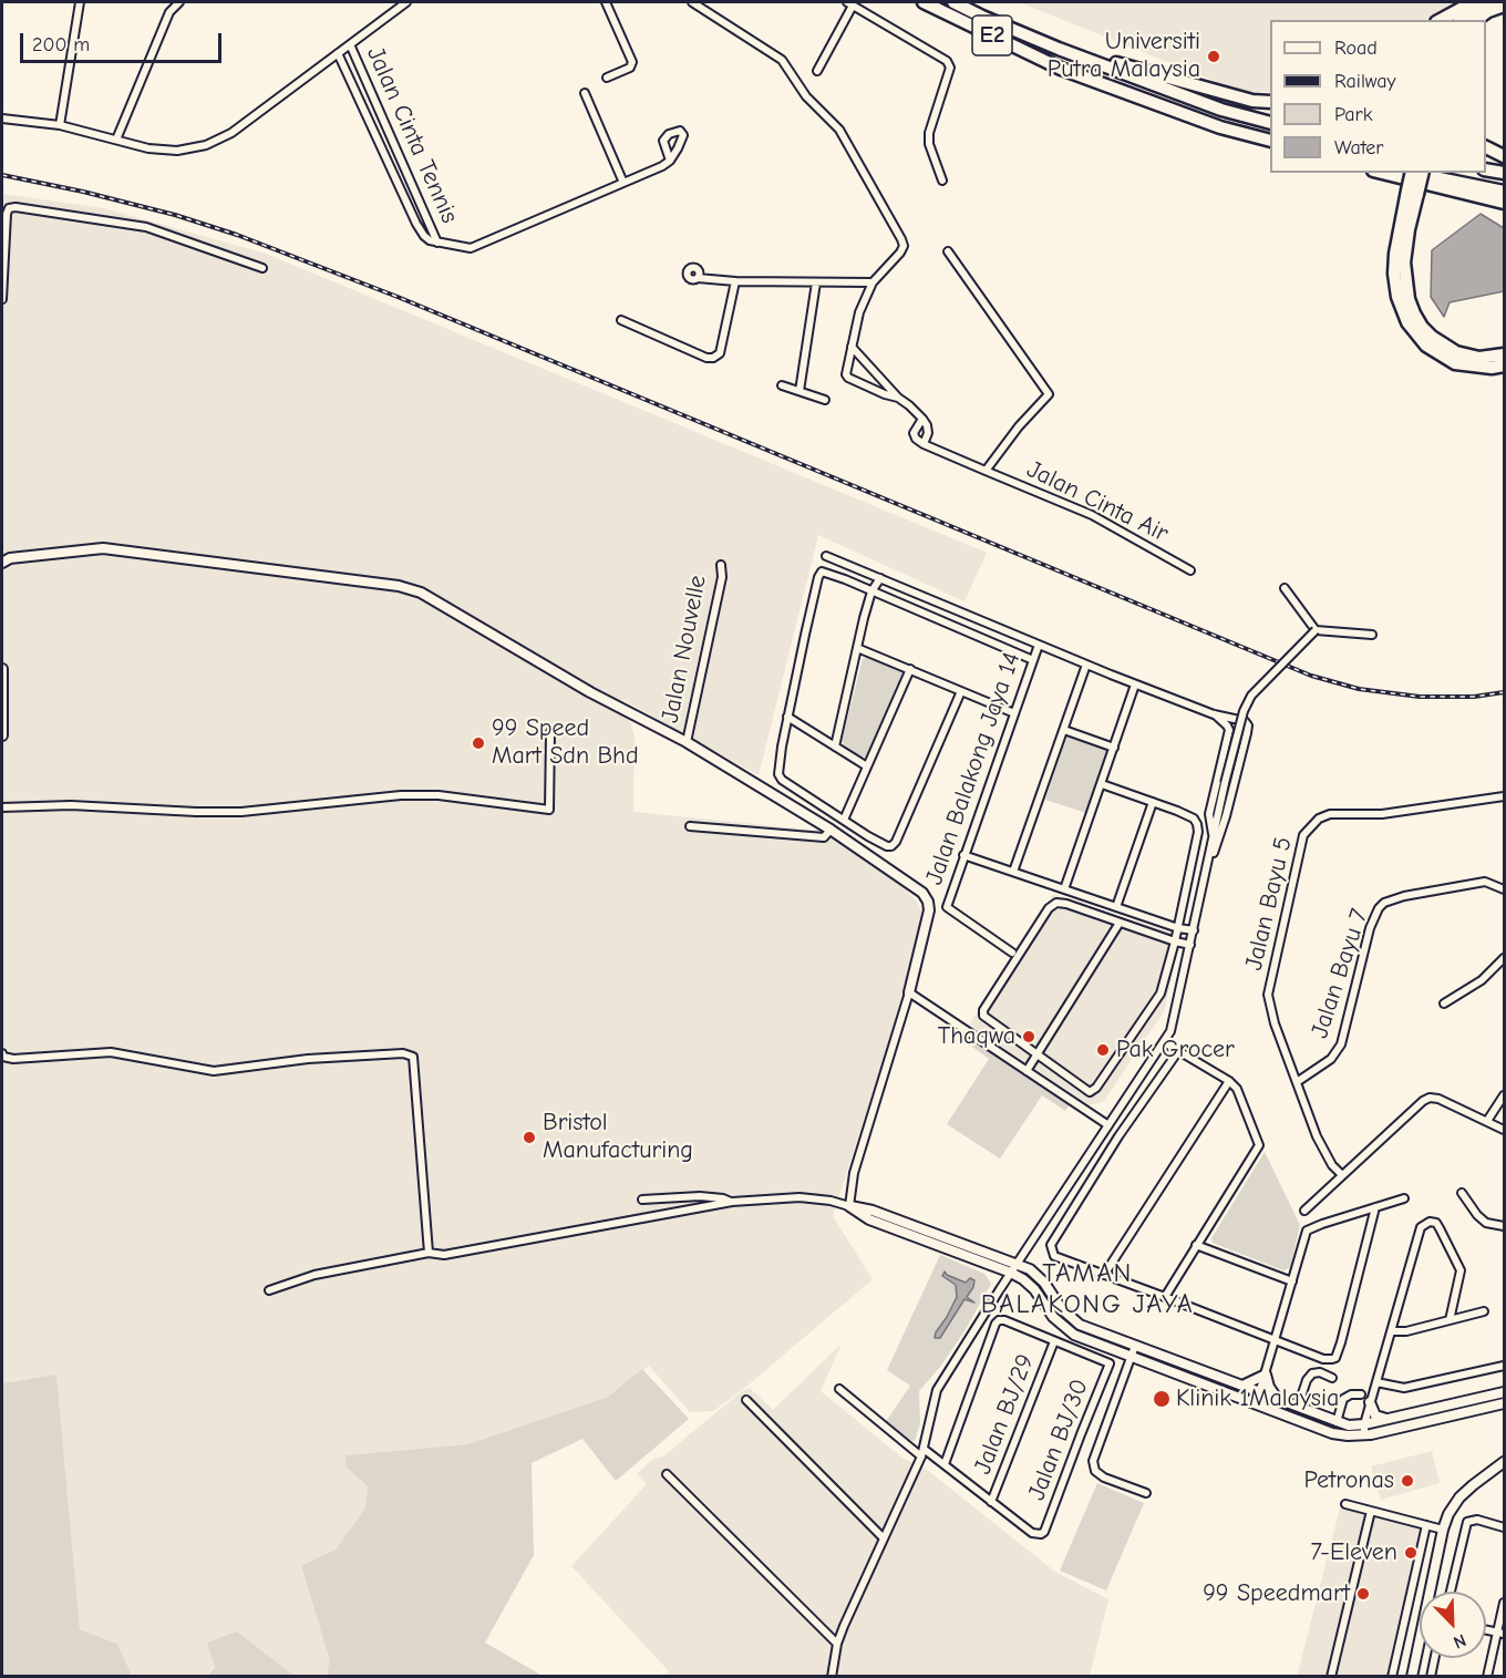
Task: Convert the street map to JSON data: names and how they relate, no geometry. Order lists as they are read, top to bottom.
{
  "streets": {
    "highway": ["E2"],
    "street": [
      "Jalan Cinta Tennis",
      "Jalan Cinta Air",
      "Jalan Nouvelle",
      "Jalan Balakong Jaya 14",
      "Jalan Bayu 5",
      "Jalan Bayu 7",
      "Jalan BJ/29",
      "Jalan BJ/30"
    ]
  },
  "crossings": [
    ["Jalan Bayu 5", "Jalan Bayu 7"],
    ["Jalan BJ/29", "Jalan BJ/30"]
  ],
  "districts": ["TAMAN BALAKONG JAYA"],
  "places": [
    "Universiti Putra Malaysia",
    "99 Speed Mart Sdn Bhd",
    "Thaqwa",
    "Pak Grocer",
    "Bristol Manufacturing",
    "Klinik 1Malaysia",
    "Petronas",
    "7-Eleven",
    "99 Speedmart"
  ],
  "legend": [
    "Road",
    "Railway",
    "Park",
    "Water"
  ],
  "scale_bar": "200 m",
  "north": "bottom right"
}
